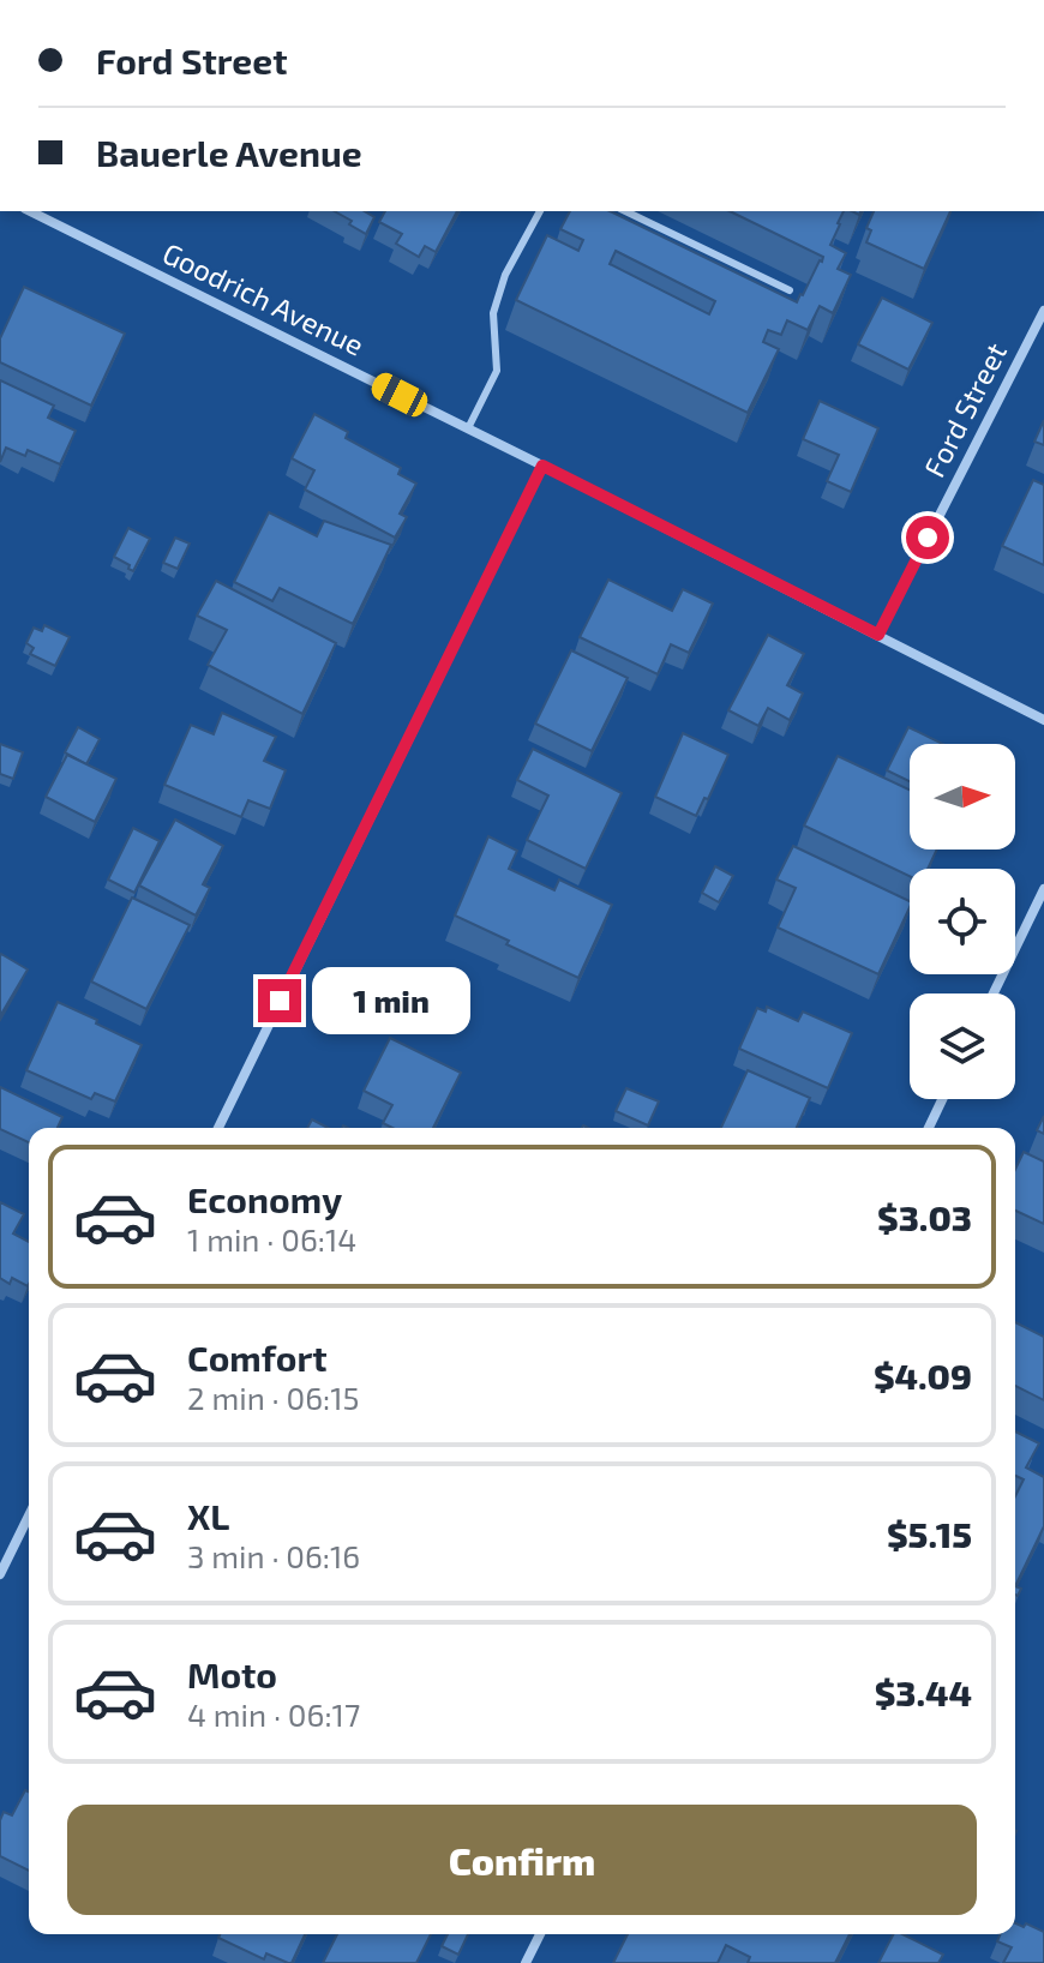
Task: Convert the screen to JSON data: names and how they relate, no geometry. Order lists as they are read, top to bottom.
{
  "streets": {
    "street": ["Goodrich Avenue", "Ford Street"]
  },
  "crossings": [
    ["Goodrich Avenue", "Ford Street"]
  ],
  "north": "right",
  "page": {
    "banner": ["Ford Street", "Bauerle Avenue"],
    "bubble": "1 min",
    "list": [
      {
        "name": "Economy",
        "note": "1 min · 06:14",
        "value": "$3.03"
      },
      {
        "name": "Comfort",
        "note": "2 min · 06:15",
        "value": "$4.09"
      },
      {
        "name": "XL",
        "note": "3 min · 06:16",
        "value": "$5.15"
      },
      {
        "name": "Moto",
        "note": "4 min · 06:17",
        "value": "$3.44"
      }
    ],
    "buttons": "Confirm"
  }
}
